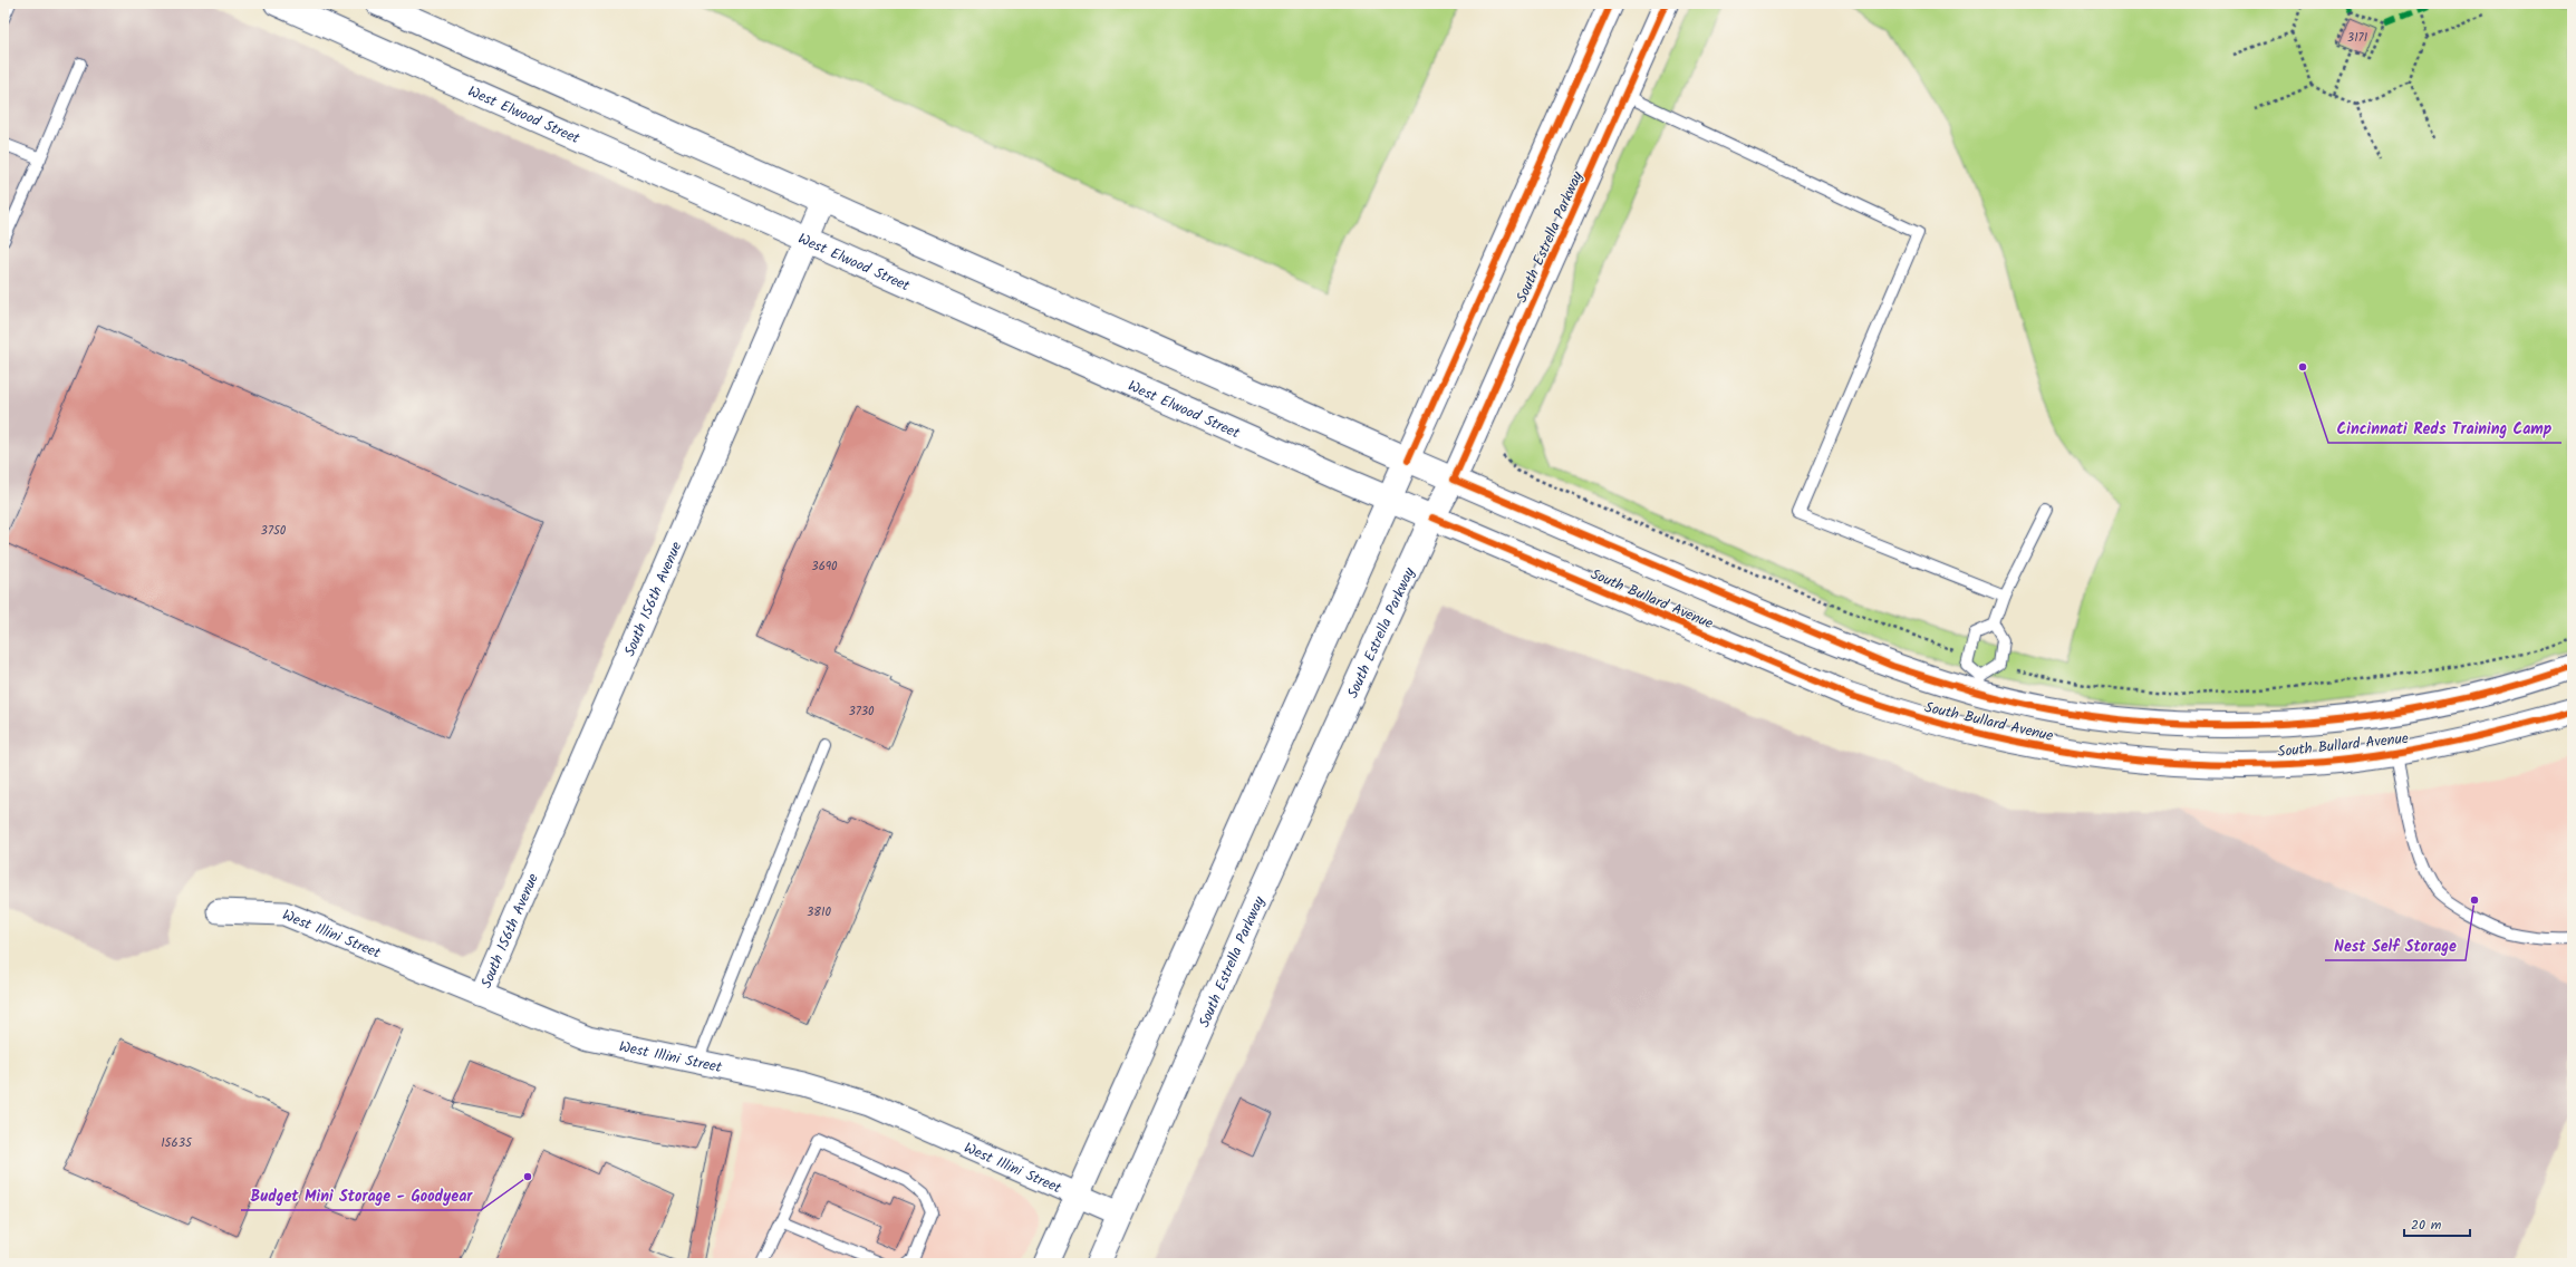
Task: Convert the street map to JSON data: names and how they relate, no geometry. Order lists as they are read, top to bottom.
{
  "streets": {
    "main road": ["West Elwood Street", "South Estrella Parkway", "South Bullard Avenue"],
    "street": ["South 156th Avenue", "West Illini Street"]
  },
  "crossings": [
    ["West Elwood Street", "South Estrella Parkway"],
    ["West Elwood Street", "South 156th Avenue"],
    ["West Elwood Street", "South Bullard Avenue"],
    ["South Estrella Parkway", "South Bullard Avenue"],
    ["South Estrella Parkway", "West Illini Street"],
    ["South 156th Avenue", "West Illini Street"]
  ],
  "places": ["Cincinnati Reds Training Camp", "Nest Self Storage", "Budget Mini Storage - Goodyear"],
  "house_numbers": [
    "3171",
    "3750",
    "3690",
    "3730",
    "3810",
    "15635"
  ],
  "scale_bar": "20 m"
}
